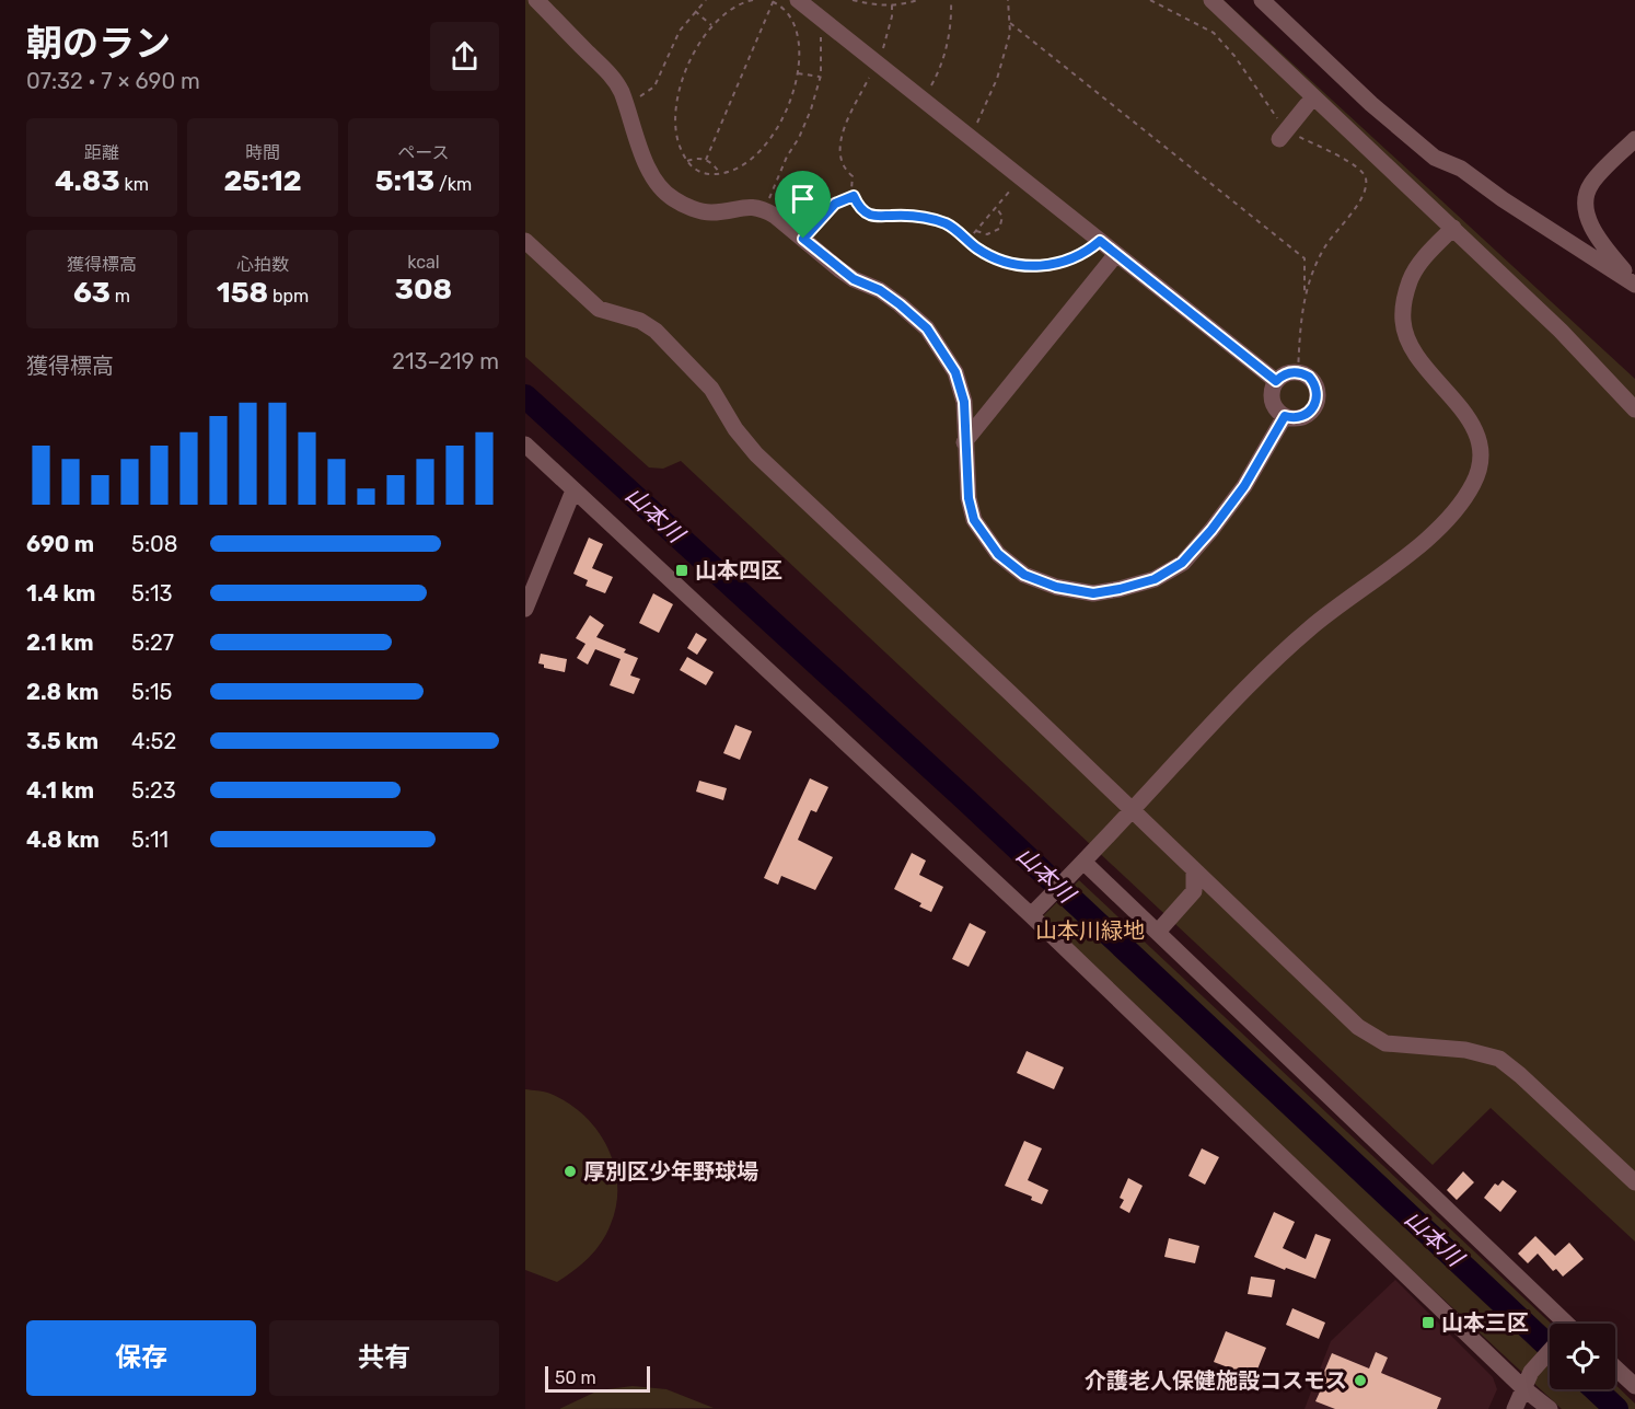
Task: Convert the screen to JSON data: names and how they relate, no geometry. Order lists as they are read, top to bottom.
{
  "water": ["山本川"],
  "parks": ["山本川緑地"],
  "places": {
    "transit": ["山本四区", "山本三区"],
    "other": ["厚別区少年野球場", "介護老人保健施設コスモス"]
  },
  "scale_bar": "50 m",
  "page": {
    "heading": ["朝のラン", "07:32 · 7 × 690 m"],
    "stats": [
      ["距離", "4.83 km"],
      ["時間", "25:12"],
      ["ペース", "5:13 /km"],
      ["獲得標高", "63 m"],
      ["心拍数", "158 bpm"],
      ["kcal", "308"]
    ],
    "chart": ["獲得標高", "213–219 m"],
    "list": [
      {
        "name": "690 m",
        "note": "5:08"
      },
      {
        "name": "1.4 km",
        "note": "5:13"
      },
      {
        "name": "2.1 km",
        "note": "5:27"
      },
      {
        "name": "2.8 km",
        "note": "5:15"
      },
      {
        "name": "3.5 km",
        "note": "4:52"
      },
      {
        "name": "4.1 km",
        "note": "5:23"
      },
      {
        "name": "4.8 km",
        "note": "5:11"
      }
    ],
    "buttons": ["保存", "共有"],
    "scale": "50 m"
  }
}
